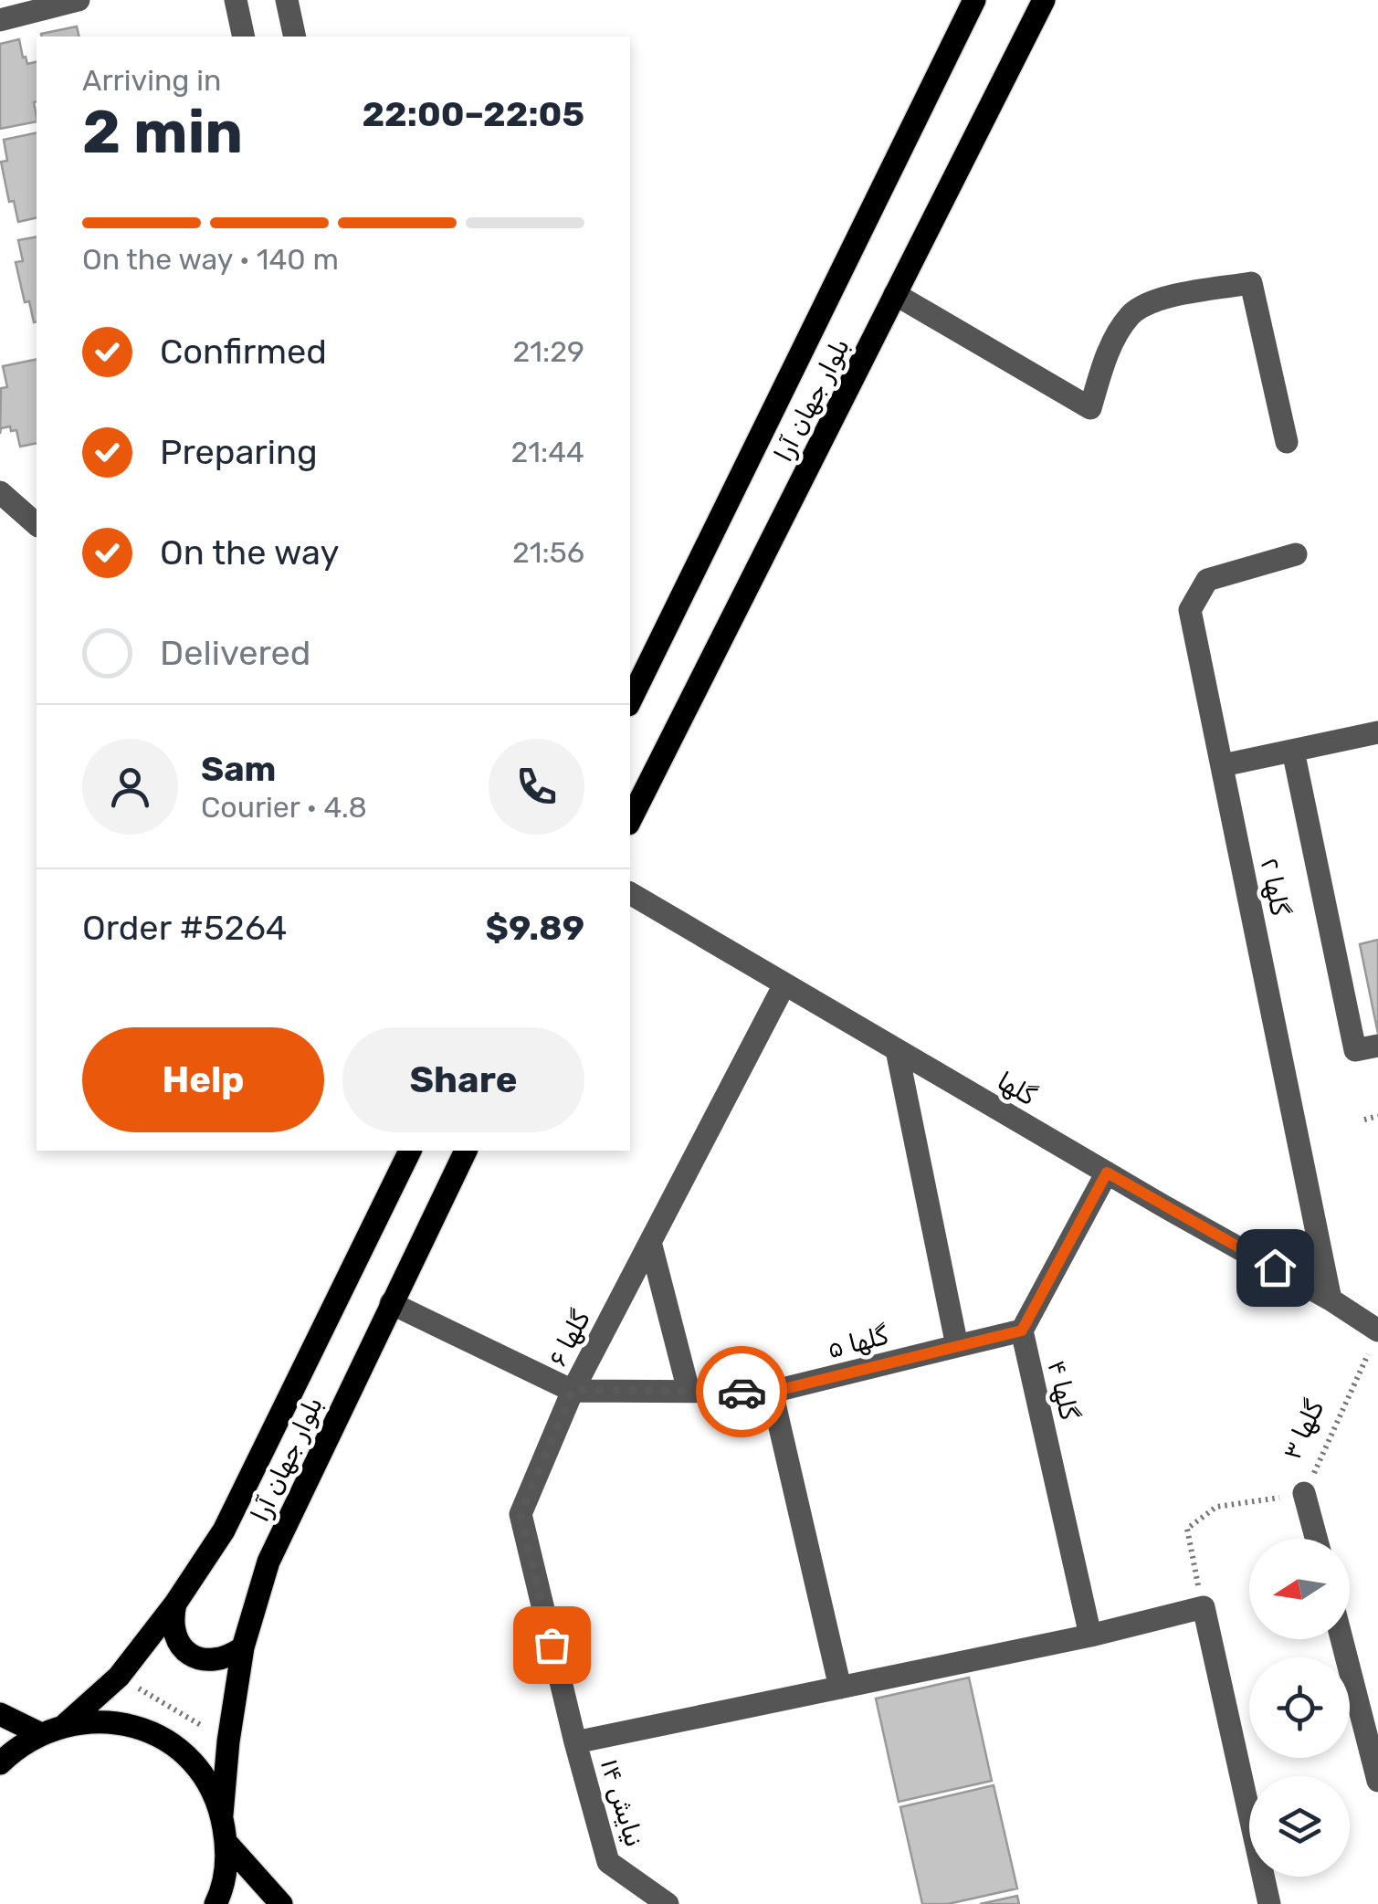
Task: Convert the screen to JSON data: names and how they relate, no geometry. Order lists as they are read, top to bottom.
{
  "streets": {
    "main road": ["بلوار جهان آرا"],
    "street": [
      "گلها ۲",
      "گلها",
      "گلها ۶",
      "گلها ۵",
      "گلها ۴",
      "گلها ۳",
      "نیایش ۱۴"
    ]
  },
  "crossings": [
    ["گلها ۲", "گلها"],
    ["گلها", "گلها ۶"],
    ["گلها", "گلها ۳"],
    ["گلها ۶", "گلها ۵"],
    ["گلها ۶", "نیایش ۱۴"],
    ["گلها ۵", "گلها ۴"]
  ],
  "north": "left",
  "page": {
    "heading": ["2 min", "Arriving in", "22:00–22:05"],
    "panel": [
      "Sam",
      "Courier · 4.8",
      "Order #5264",
      "$9.89"
    ],
    "bar": "On the way · 140 m",
    "list": [
      ["Confirmed", "21:29"],
      ["Preparing", "21:44"],
      ["On the way", "21:56"],
      "Delivered"
    ],
    "buttons": ["Help", "Share"]
  }
}
